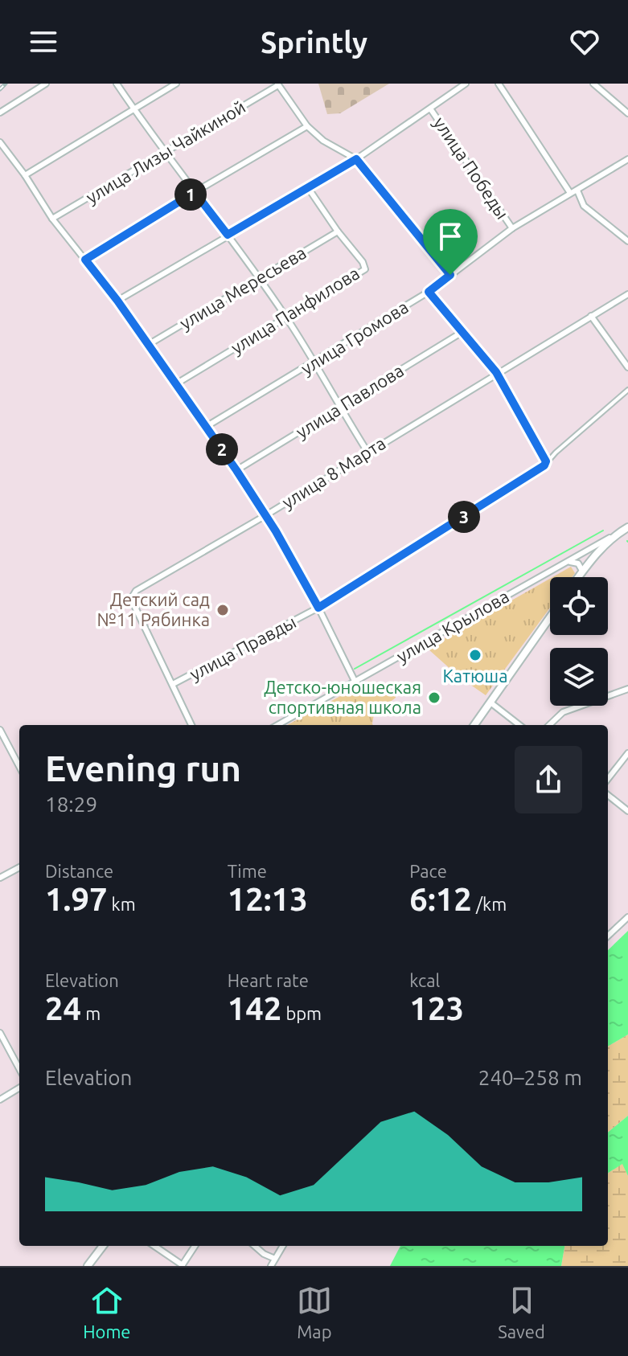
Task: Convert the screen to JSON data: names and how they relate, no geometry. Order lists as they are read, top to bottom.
{
  "streets": {
    "street": [
      "улица Лизы Чайкиной",
      "улица Победы",
      "улица Мересьева",
      "улица Панфилова",
      "улица Громова",
      "улица Павлова",
      "улица 8 Марта",
      "улица Крылова",
      "улица Правды"
    ]
  },
  "crossings": [
    ["улица Победы", "улица Громова"],
    ["улица Мересьева", "улица Панфилова"],
    ["улица 8 Марта", "улица Правды"]
  ],
  "places": ["Детский сад №11 Рябинка", "Катюша", "Детско-юношеская спортивная школа"],
  "page": {
    "header": "Sprintly",
    "pins": ["1", "2", "3"],
    "heading": ["Evening run", "18:29"],
    "stats": [
      ["Distance", "1.97 km"],
      ["Time", "12:13"],
      ["Pace", "6:12 /km"],
      ["Elevation", "24 m"],
      ["Heart rate", "142 bpm"],
      ["kcal", "123"]
    ],
    "chart": ["Elevation", "240–258 m"],
    "tabs": ["Home", "Map", "Saved"]
  }
}
